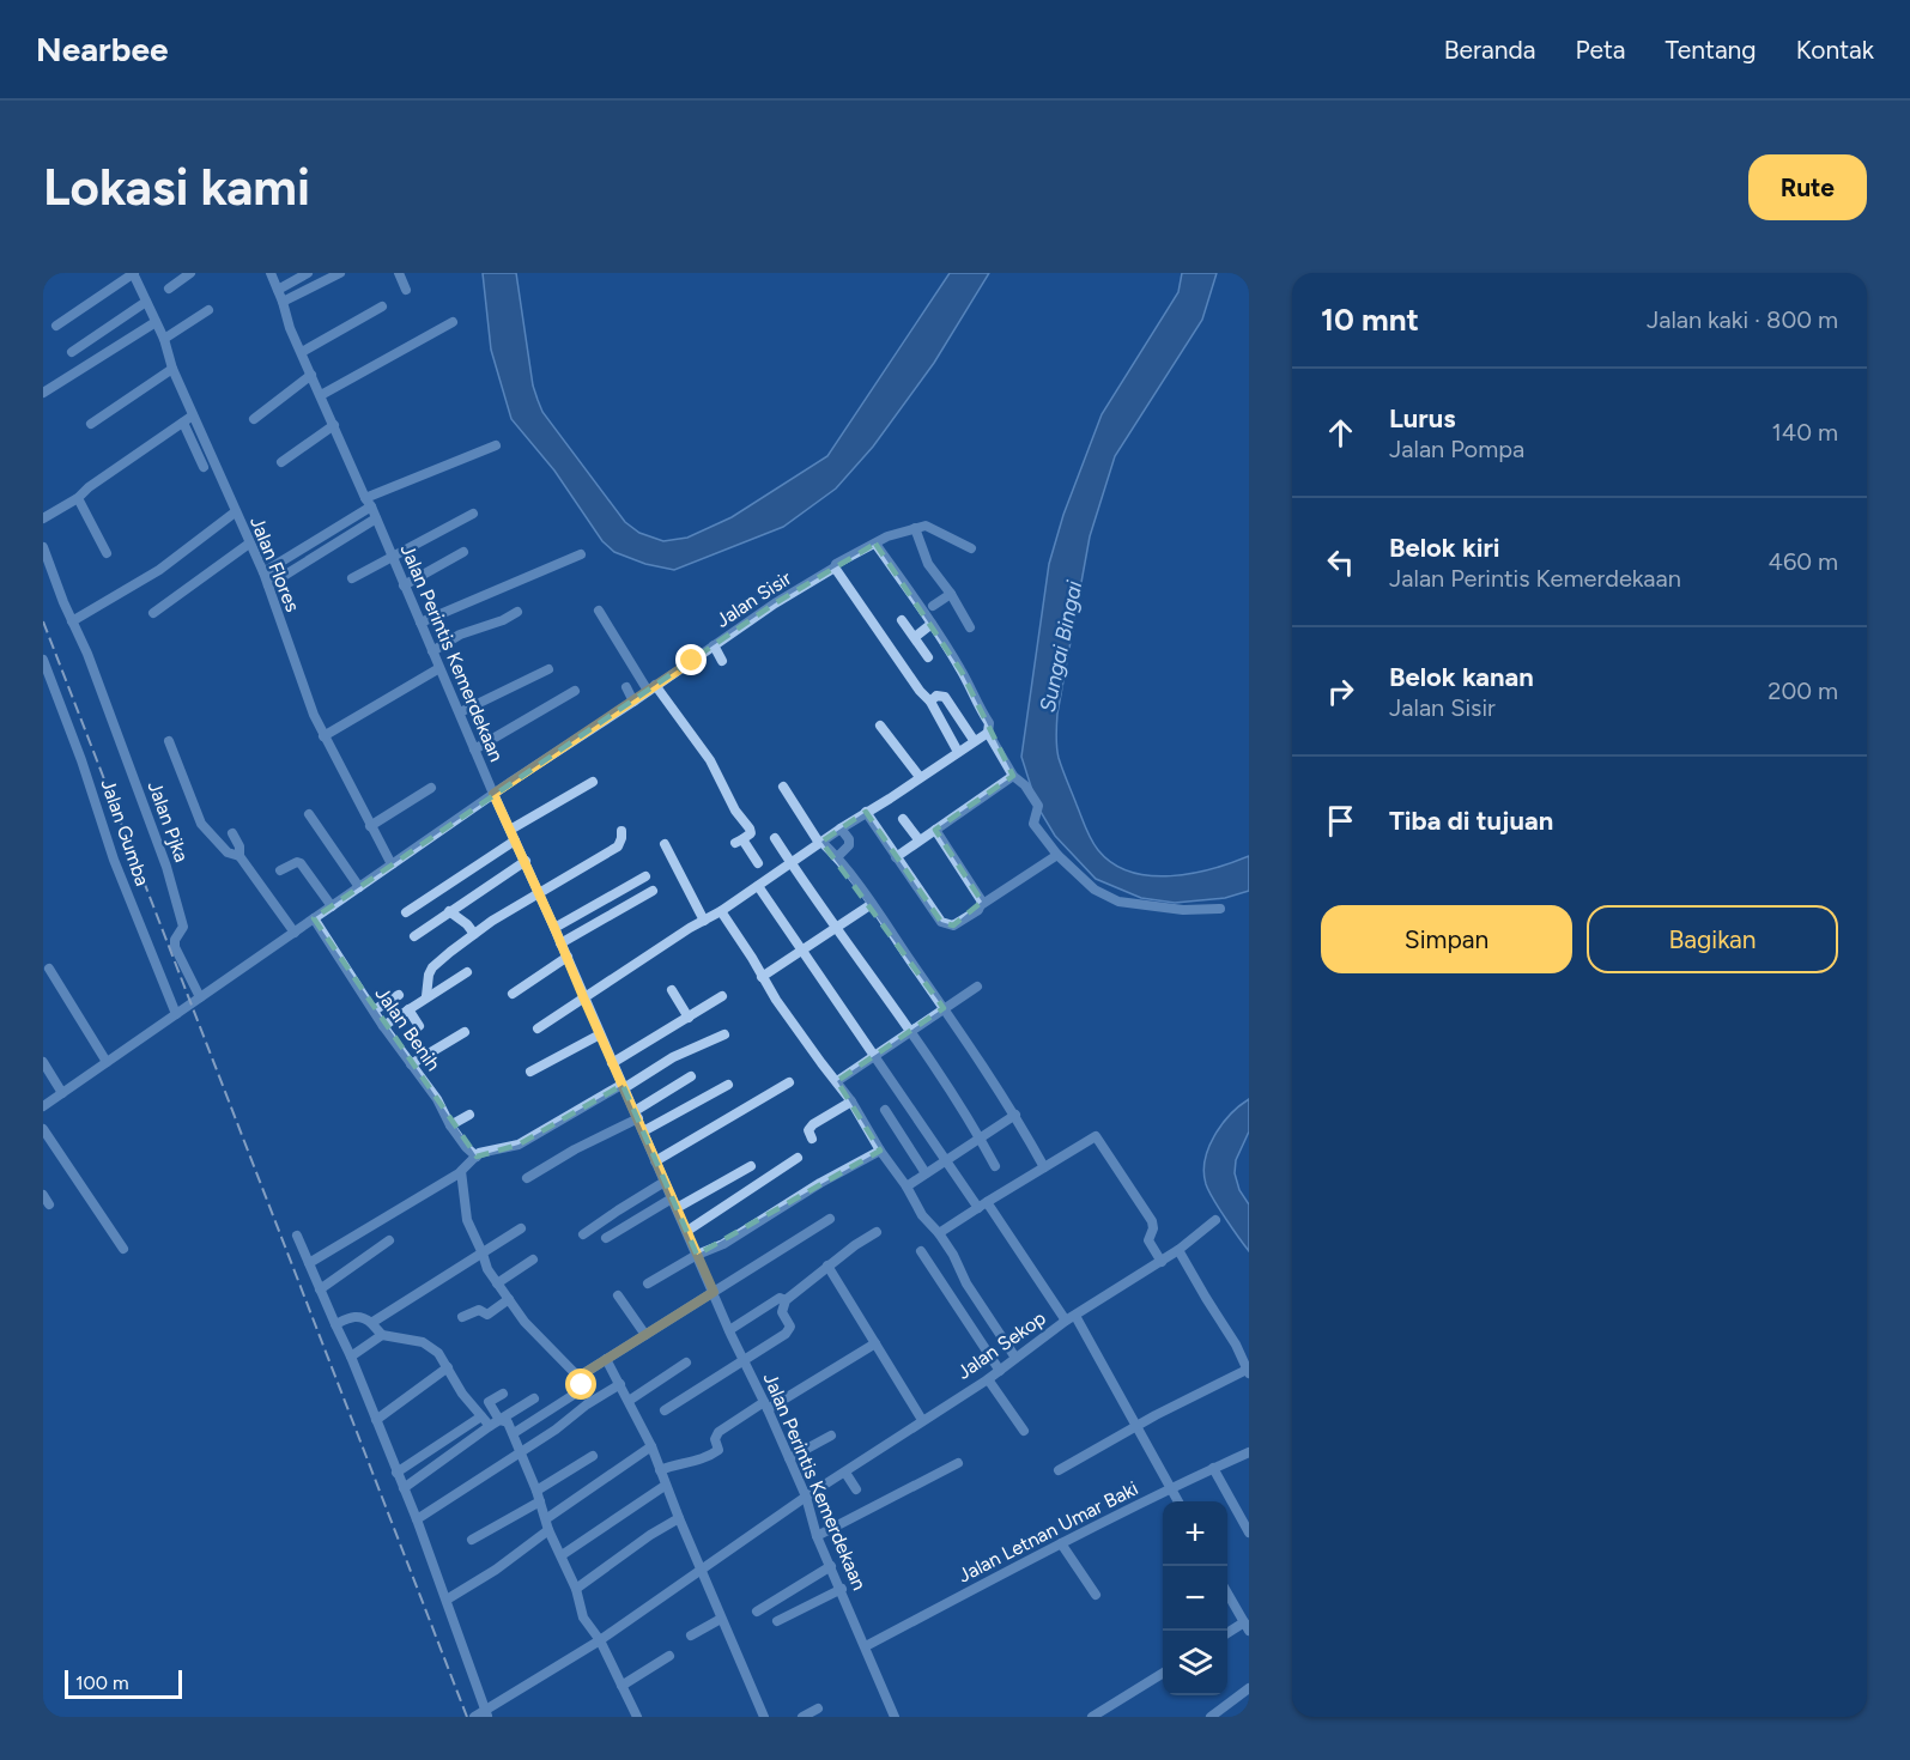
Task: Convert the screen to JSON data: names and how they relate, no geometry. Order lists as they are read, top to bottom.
{
  "streets": {
    "street": [
      "Jalan Flores",
      "Jalan Sisir",
      "Jalan Perintis Kemerdekaan",
      "Jalan Pjka",
      "Jalan Gumba",
      "Jalan Benih",
      "Jalan Sekop",
      "Jalan Letnan Umar Baki"
    ]
  },
  "crossings": [
    ["Jalan Flores", "Jalan Sisir"],
    ["Jalan Sisir", "Jalan Perintis Kemerdekaan"],
    ["Jalan Sisir", "Jalan Pjka"],
    ["Jalan Sisir", "Jalan Gumba"],
    ["Jalan Sisir", "Jalan Benih"],
    ["Jalan Perintis Kemerdekaan", "Jalan Sekop"],
    ["Jalan Perintis Kemerdekaan", "Jalan Letnan Umar Baki"]
  ],
  "water": ["Sungai Bingai"],
  "scale_bar": "100 m",
  "page": {
    "header": "Nearbee",
    "nav": [
      "Beranda",
      "Peta",
      "Tentang",
      "Kontak"
    ],
    "buttons": [
      "Rute",
      ["Simpan", "Bagikan"]
    ],
    "title": "Lokasi kami",
    "heading": ["10 mnt", "Jalan kaki · 800 m"],
    "list": [
      ["Lurus", "Jalan Pompa", "140 m"],
      ["Belok kiri", "Jalan Perintis Kemerdekaan", "460 m"],
      ["Belok kanan", "Jalan Sisir", "200 m"],
      "Tiba di tujuan"
    ],
    "map_buttons": ["+", "−"],
    "scale": "100 m"
  }
}
